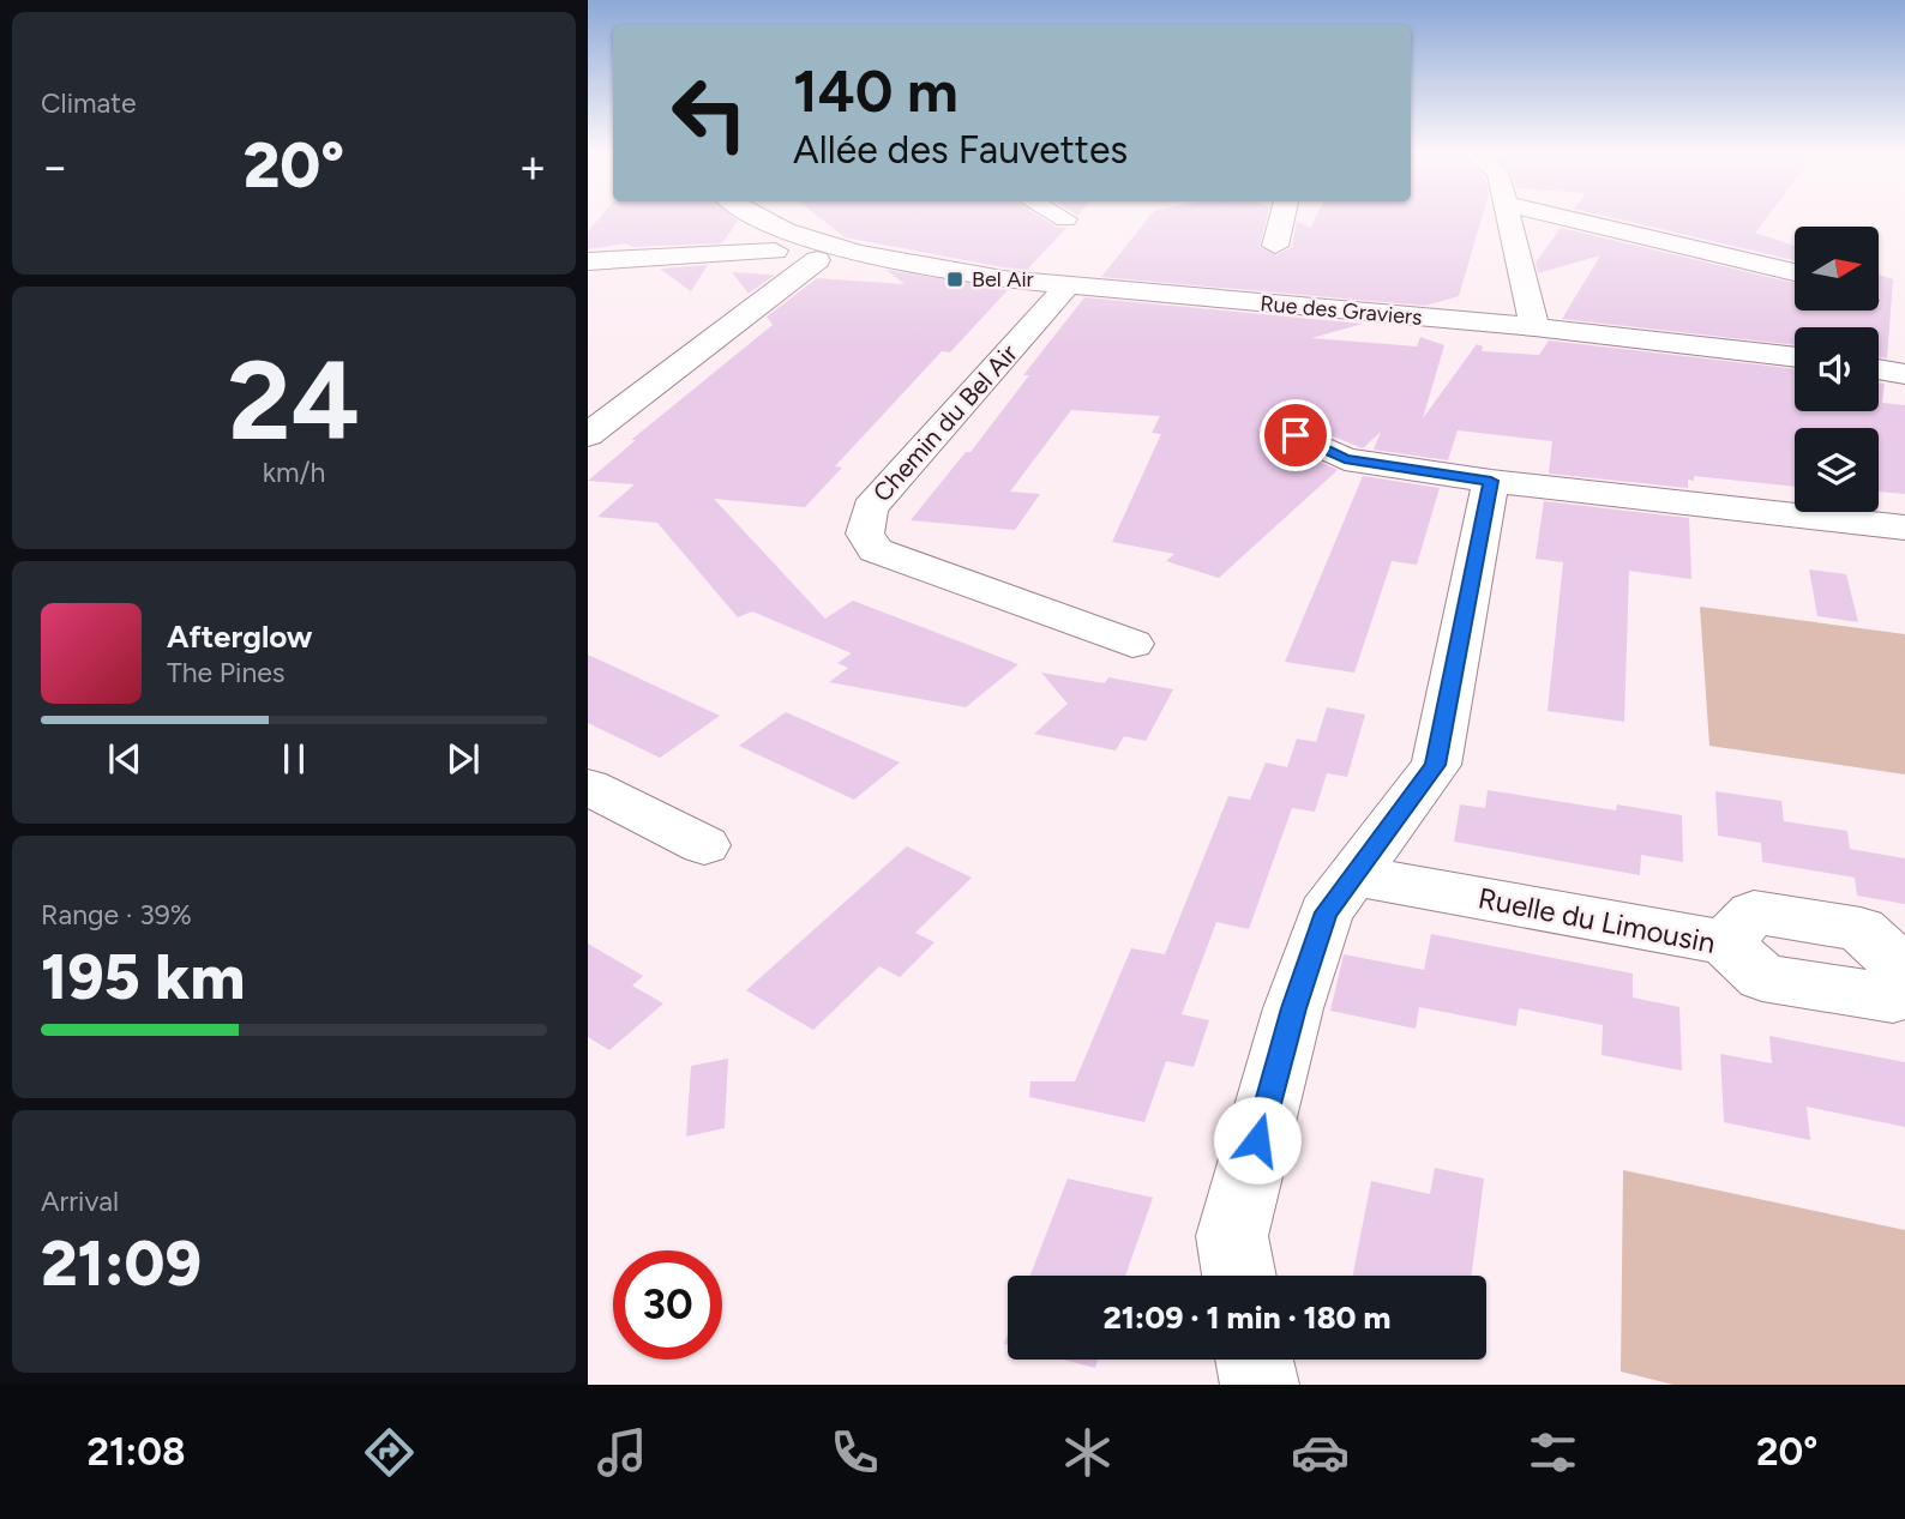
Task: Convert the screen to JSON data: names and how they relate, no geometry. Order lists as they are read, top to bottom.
{
  "streets": {
    "street": ["Rue des Graviers", "Chemin du Bel Air", "Ruelle du Limousin"]
  },
  "crossings": [
    ["Rue des Graviers", "Chemin du Bel Air"]
  ],
  "places": {
    "transit": ["Bel Air"]
  },
  "north": "right",
  "page": {
    "tile": [
      "Climate",
      ["24", "km/h"],
      ["Range · 39%", "195 km"],
      ["Arrival", "21:09"]
    ],
    "turn": ["140 m", "Allée des Fauvettes"],
    "heat": ["−", "20°", "+"],
    "song": ["Afterglow", "The Pines"],
    "limit": "30",
    "trip": "21:09 · 1 min · 180 m",
    "tabs": ["21:08", "20°"]
  }
}
